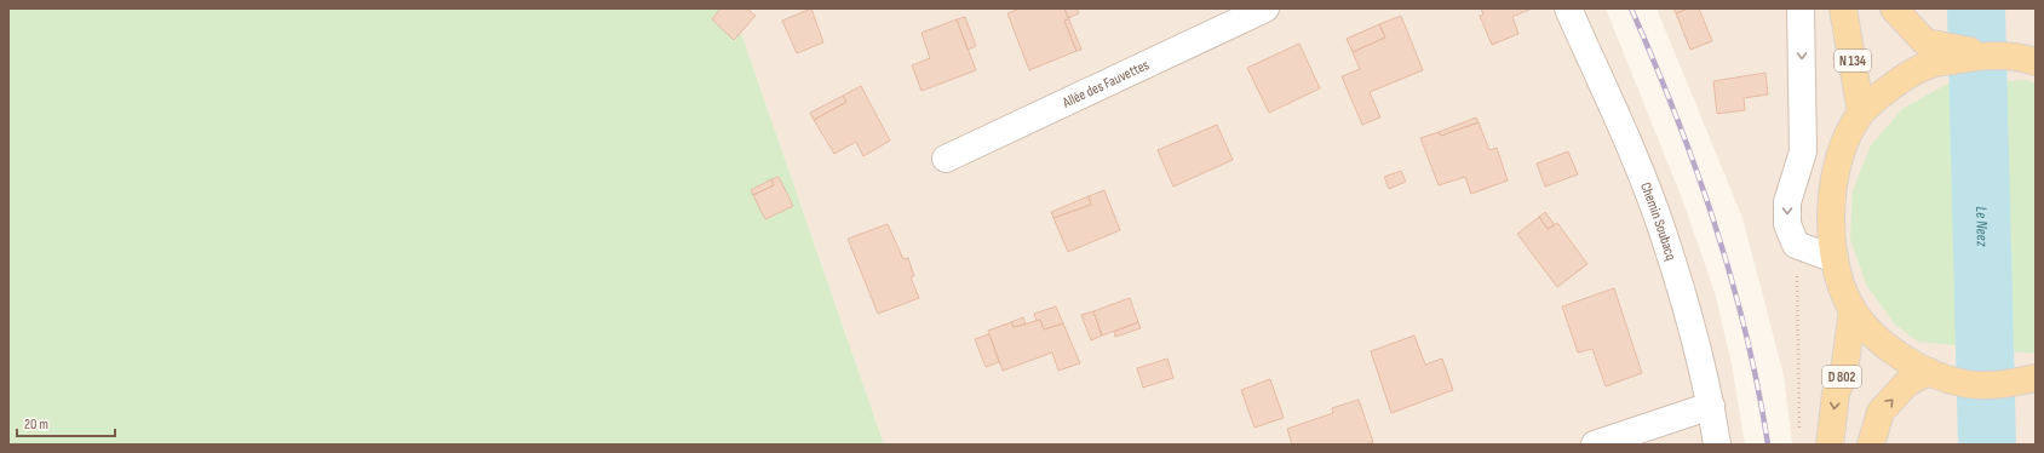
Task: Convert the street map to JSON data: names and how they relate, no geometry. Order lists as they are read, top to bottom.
{
  "streets": {
    "main road": ["N 134", "D 802"],
    "street": ["Allée des Fauvettes", "Chemin Soubacq"]
  },
  "water": ["Le Neez"],
  "scale_bar": "20 m"
}
